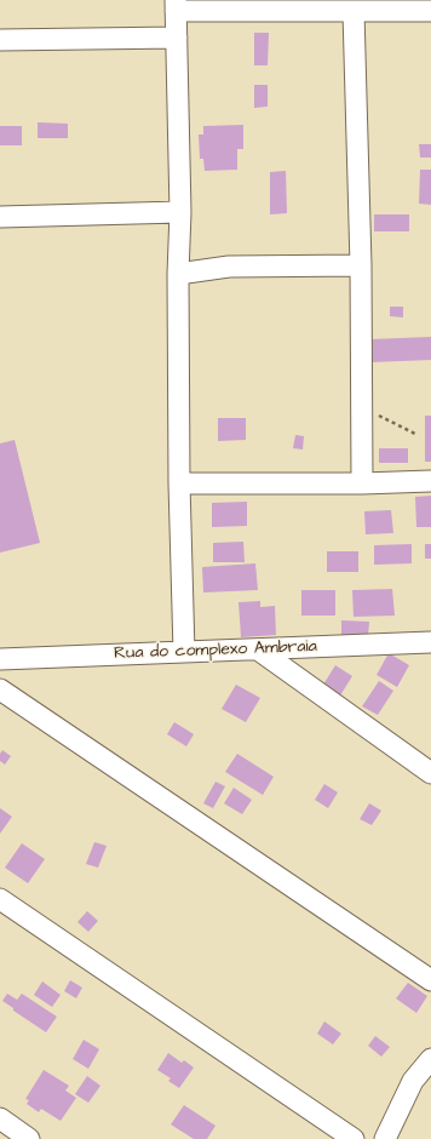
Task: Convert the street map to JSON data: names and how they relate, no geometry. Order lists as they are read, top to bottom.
{
  "streets": {
    "street": ["Rua do complexo Ambraia"]
  }
}
